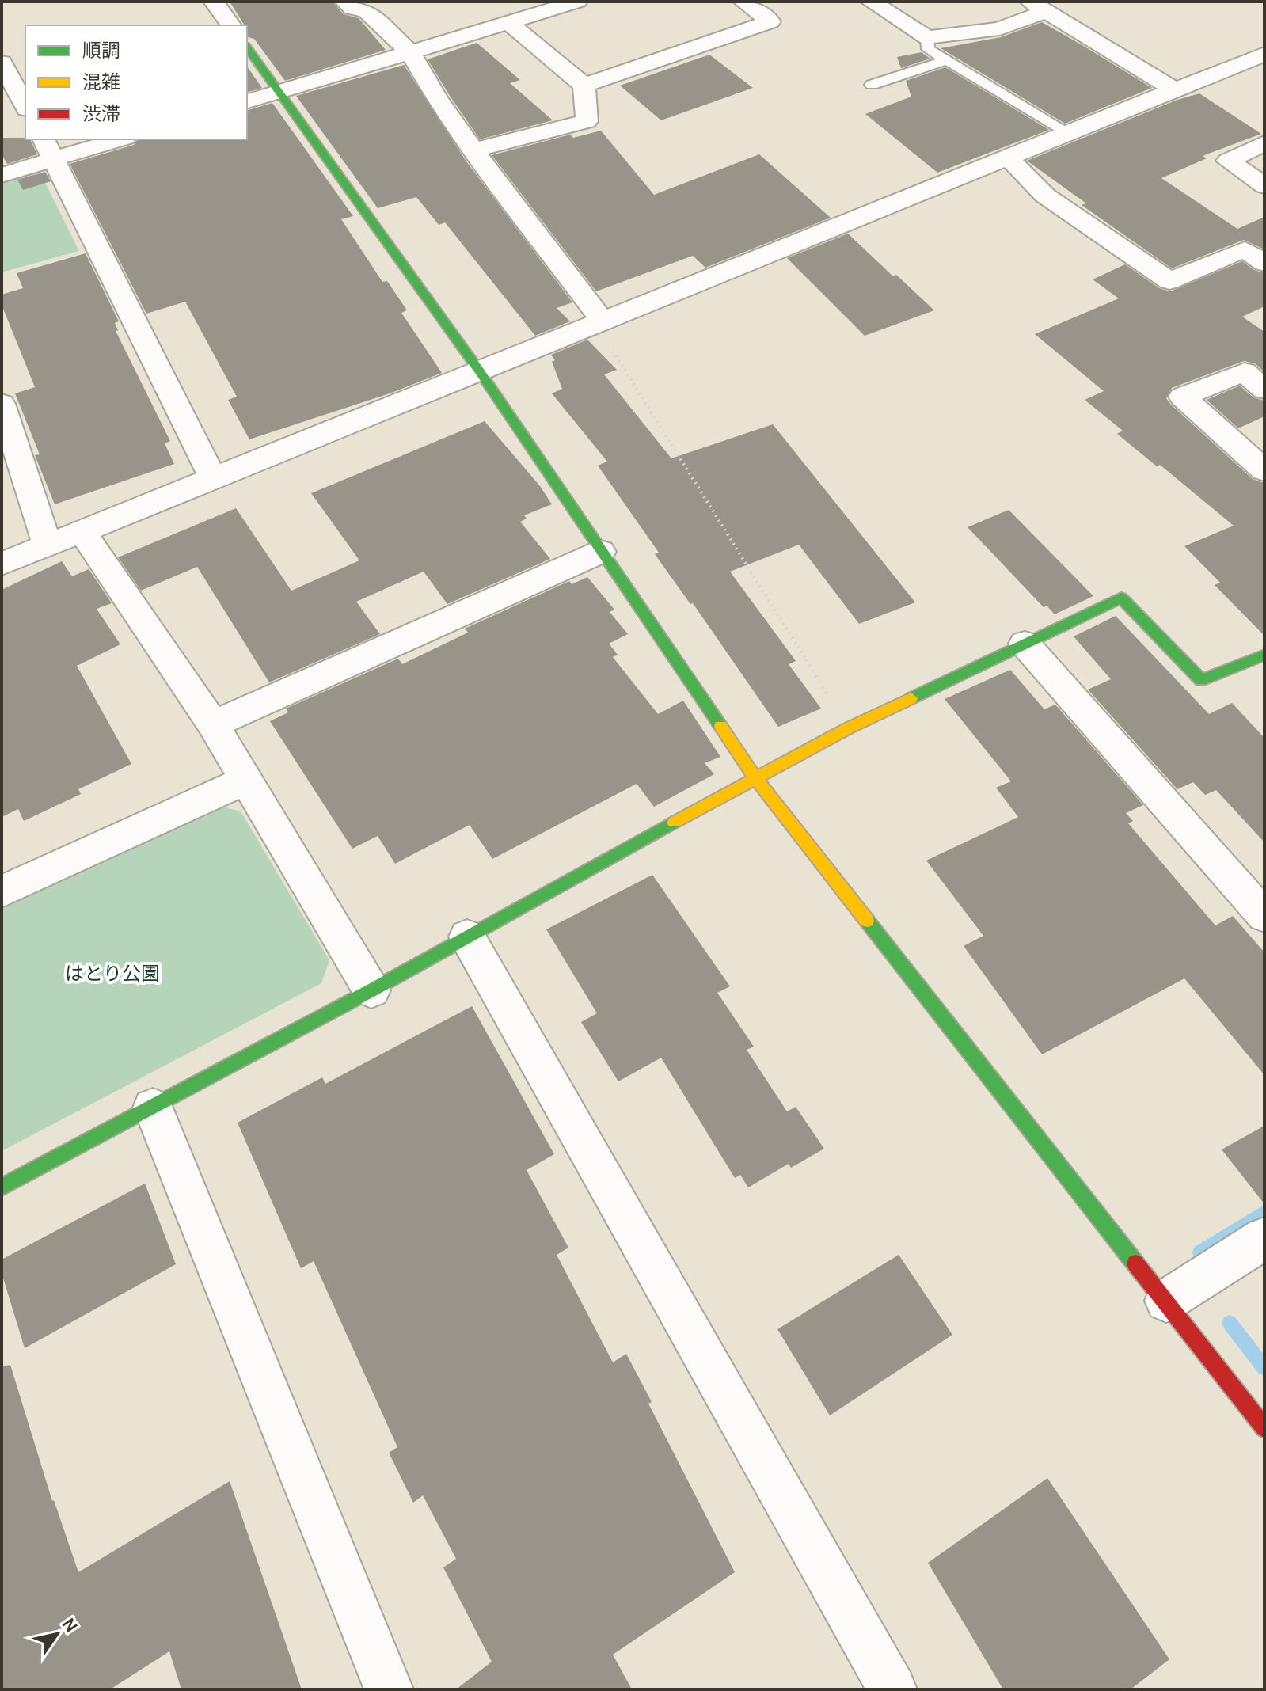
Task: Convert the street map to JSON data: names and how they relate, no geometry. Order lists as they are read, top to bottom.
{
  "parks": ["はとり公園"],
  "legend": ["順調", "混雑", "渋滞"],
  "north": "top right"
}
